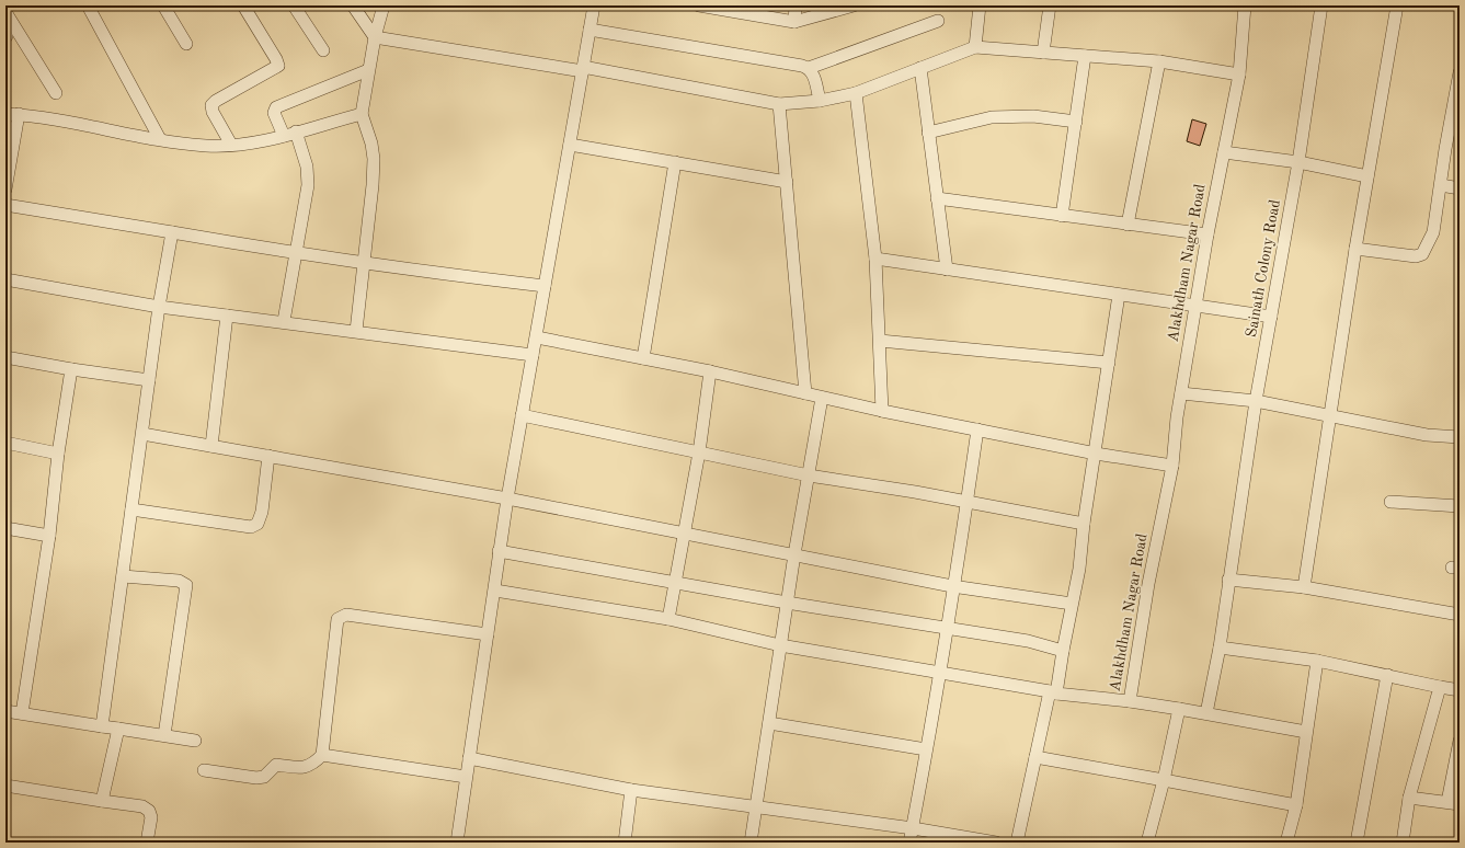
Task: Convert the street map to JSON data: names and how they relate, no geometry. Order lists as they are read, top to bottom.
{
  "streets": {
    "street": ["Alakhdham Nagar Road", "Sainath Colony Road"]
  },
  "crossings": [
    ["Alakhdham Nagar Road", "Sainath Colony Road"]
  ]
}
